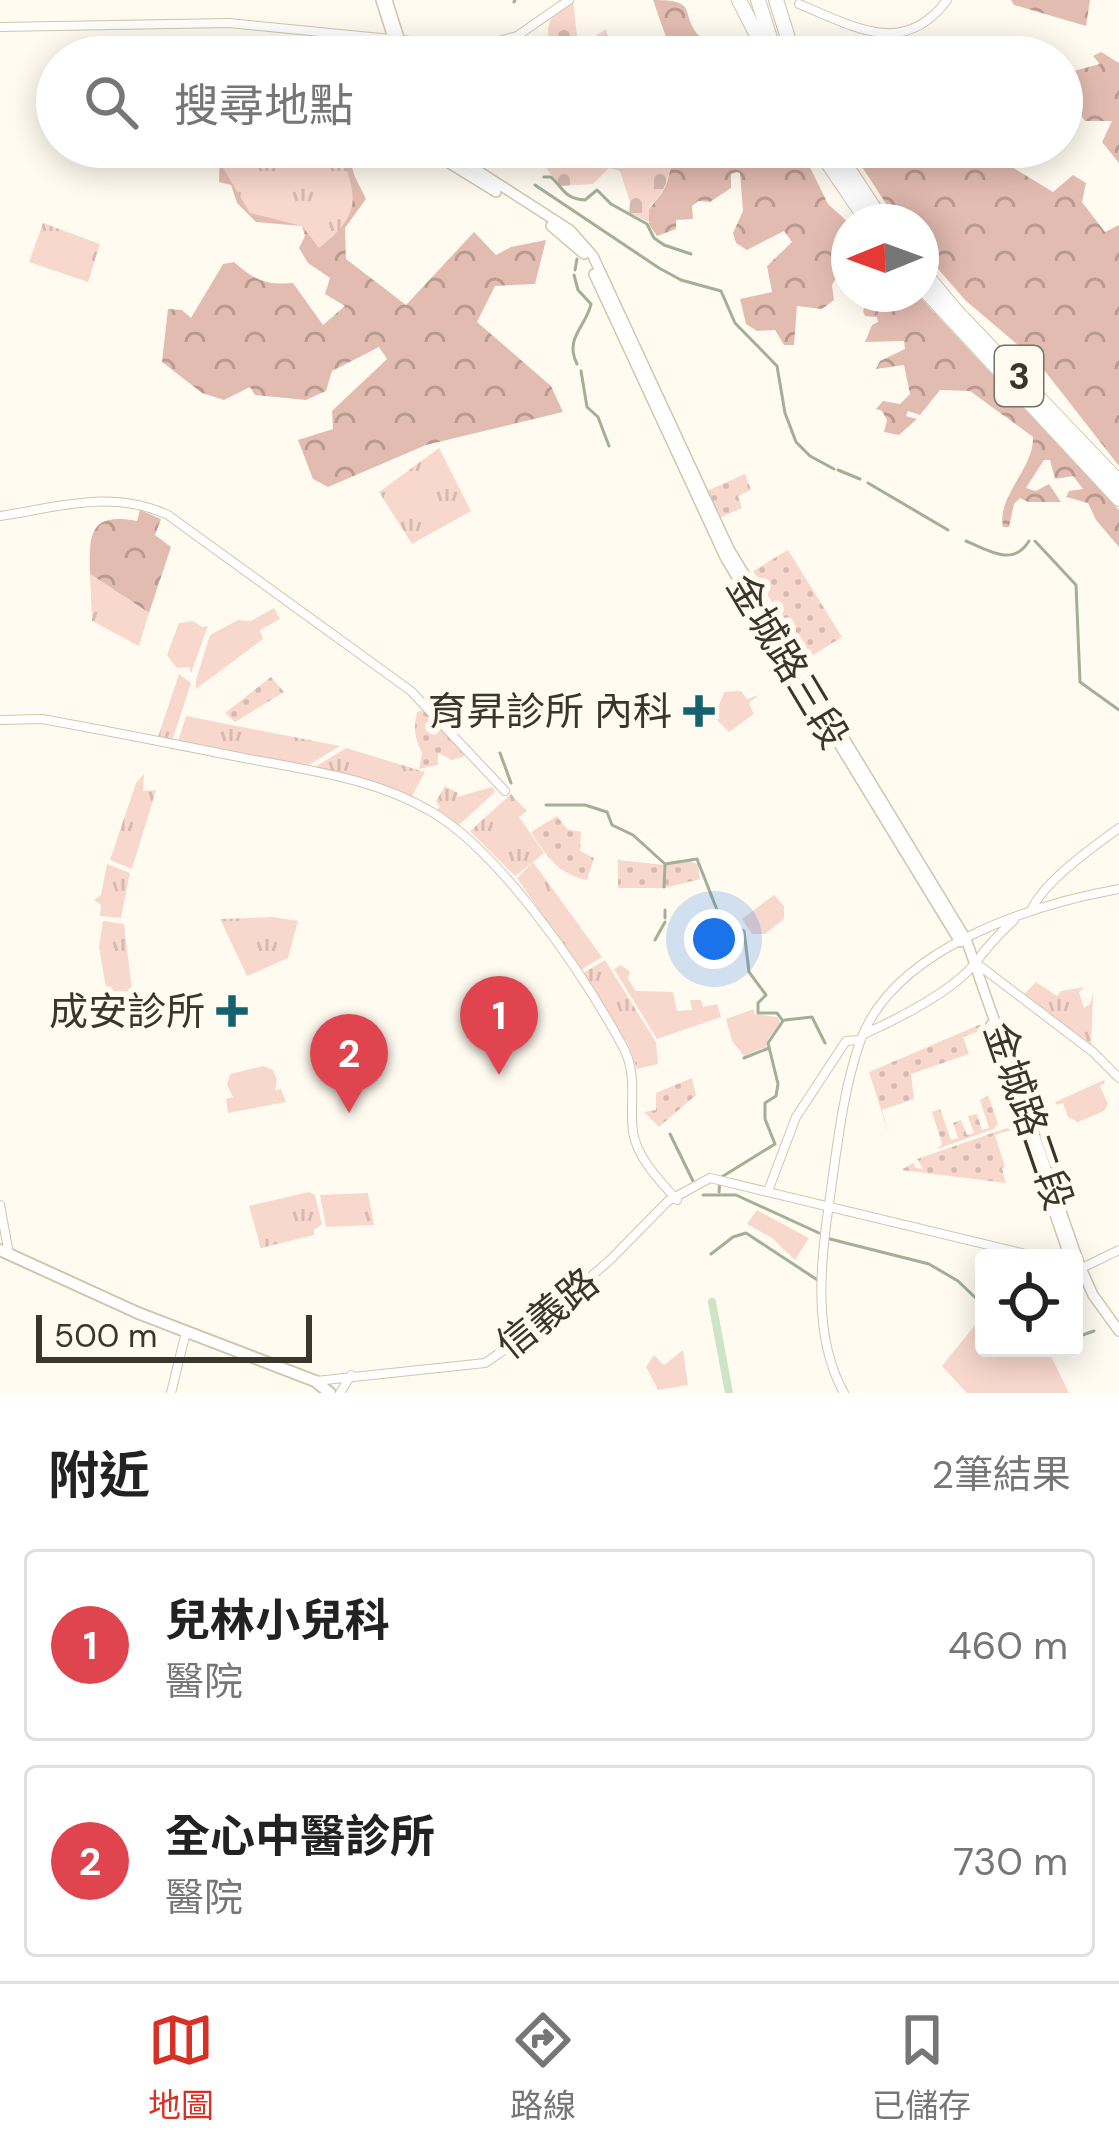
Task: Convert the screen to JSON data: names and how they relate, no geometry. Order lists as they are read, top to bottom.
{
  "streets": {
    "highway": ["3"],
    "main road": ["金城路三段", "金城路二段"],
    "street": ["信義路"]
  },
  "crossings": [
    ["金城路三段", "金城路二段"]
  ],
  "places": {
    "health": ["育昇診所 內科", "成安診所"]
  },
  "scale_bar": "500 m",
  "north": "left",
  "page": {
    "search": "搜尋地點",
    "pins": ["1", "2"],
    "scale": "500 m",
    "heading": ["附近", "2筆結果"],
    "list": [
      {
        "mark": "1",
        "name": "兒林小兒科",
        "note": "醫院",
        "value": "460 m"
      },
      {
        "mark": "2",
        "name": "全心中醫診所",
        "note": "醫院",
        "value": "730 m"
      }
    ],
    "nav": ["地圖", "路線", "已儲存"]
  }
}
